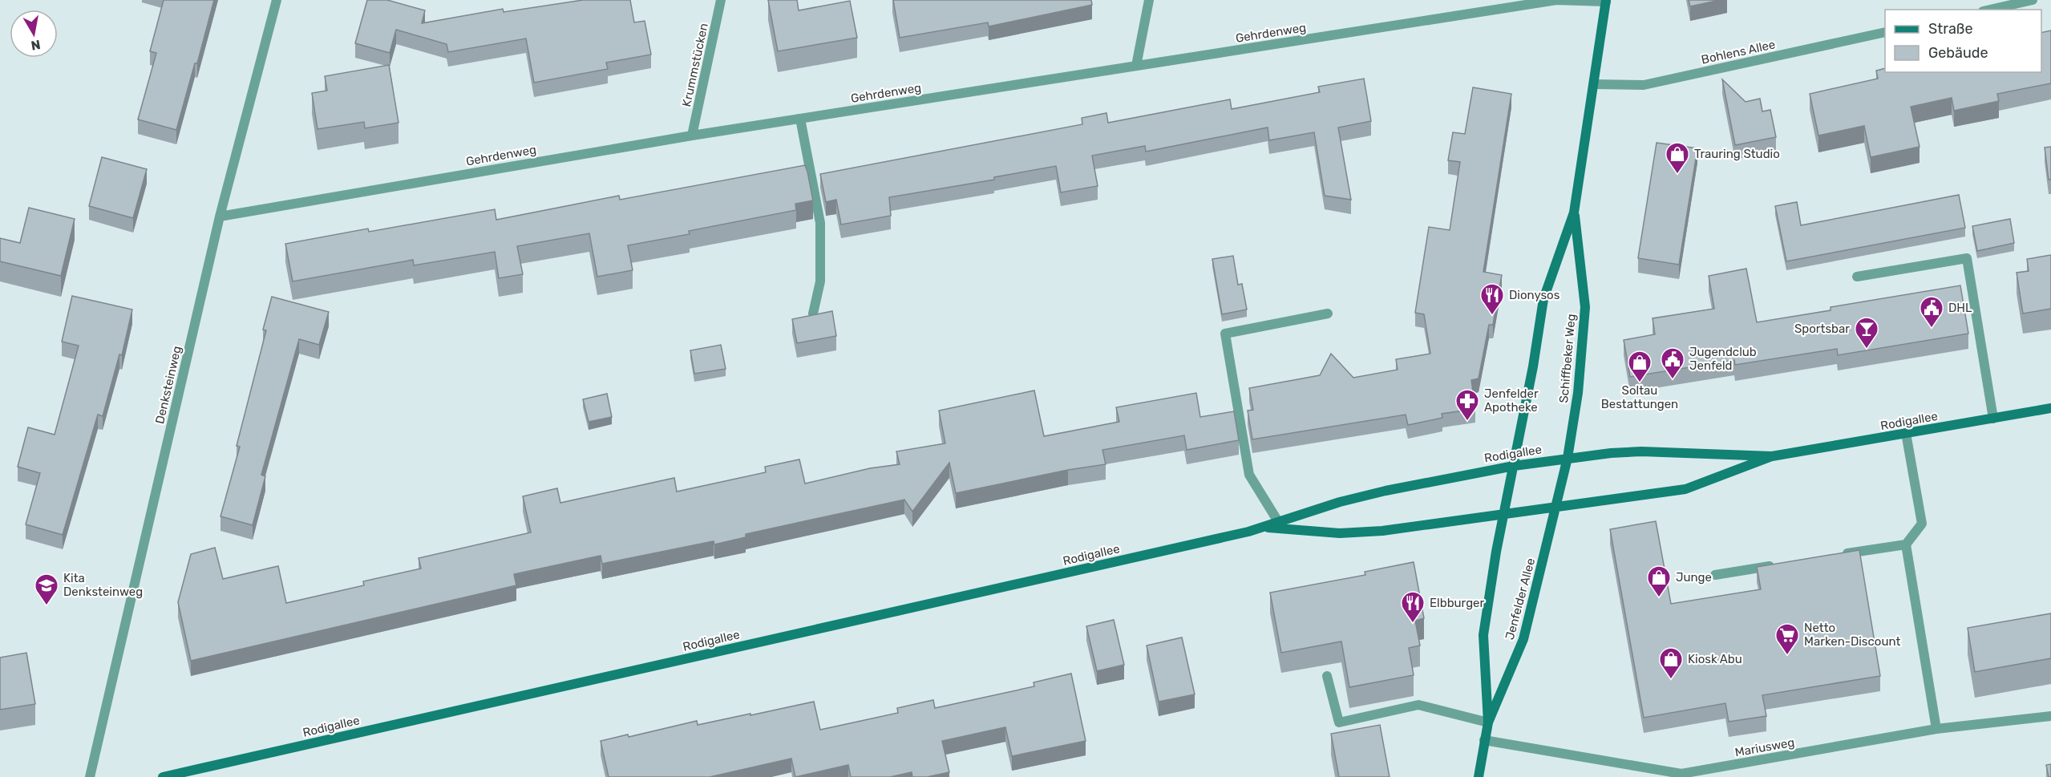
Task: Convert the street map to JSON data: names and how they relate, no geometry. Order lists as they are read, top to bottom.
{
  "streets": {
    "main road": ["Schiffbeker Weg", "Rodigallee", "Jenfelder Allee"],
    "street": [
      "Gehrdenweg",
      "Bohlens Allee",
      "Krummstücken",
      "Denksteinweg",
      "Mariusweg"
    ]
  },
  "crossings": [
    ["Gehrdenweg", "Krummstücken"],
    ["Gehrdenweg", "Schiffbeker Weg"],
    ["Gehrdenweg", "Denksteinweg"],
    ["Bohlens Allee", "Schiffbeker Weg"],
    ["Schiffbeker Weg", "Rodigallee"],
    ["Schiffbeker Weg", "Jenfelder Allee"],
    ["Rodigallee", "Jenfelder Allee"],
    ["Jenfelder Allee", "Mariusweg"]
  ],
  "places": {
    "shop": [
      "Trauring Studio",
      "Soltau Bestattungen",
      "Junge",
      "Kiosk Abu"
    ],
    "restaurant": ["Dionysos", "Elbburger"],
    "public building": ["DHL", "Jugendclub Jenfeld"],
    "bar": ["Sportsbar"],
    "pharmacy": ["Jenfelder Apotheke"],
    "school or university": ["Kita Denksteinweg"],
    "supermarket": ["Netto Marken-Discount"]
  },
  "legend": ["Straße", "Gebäude"],
  "north": "bottom"
}
